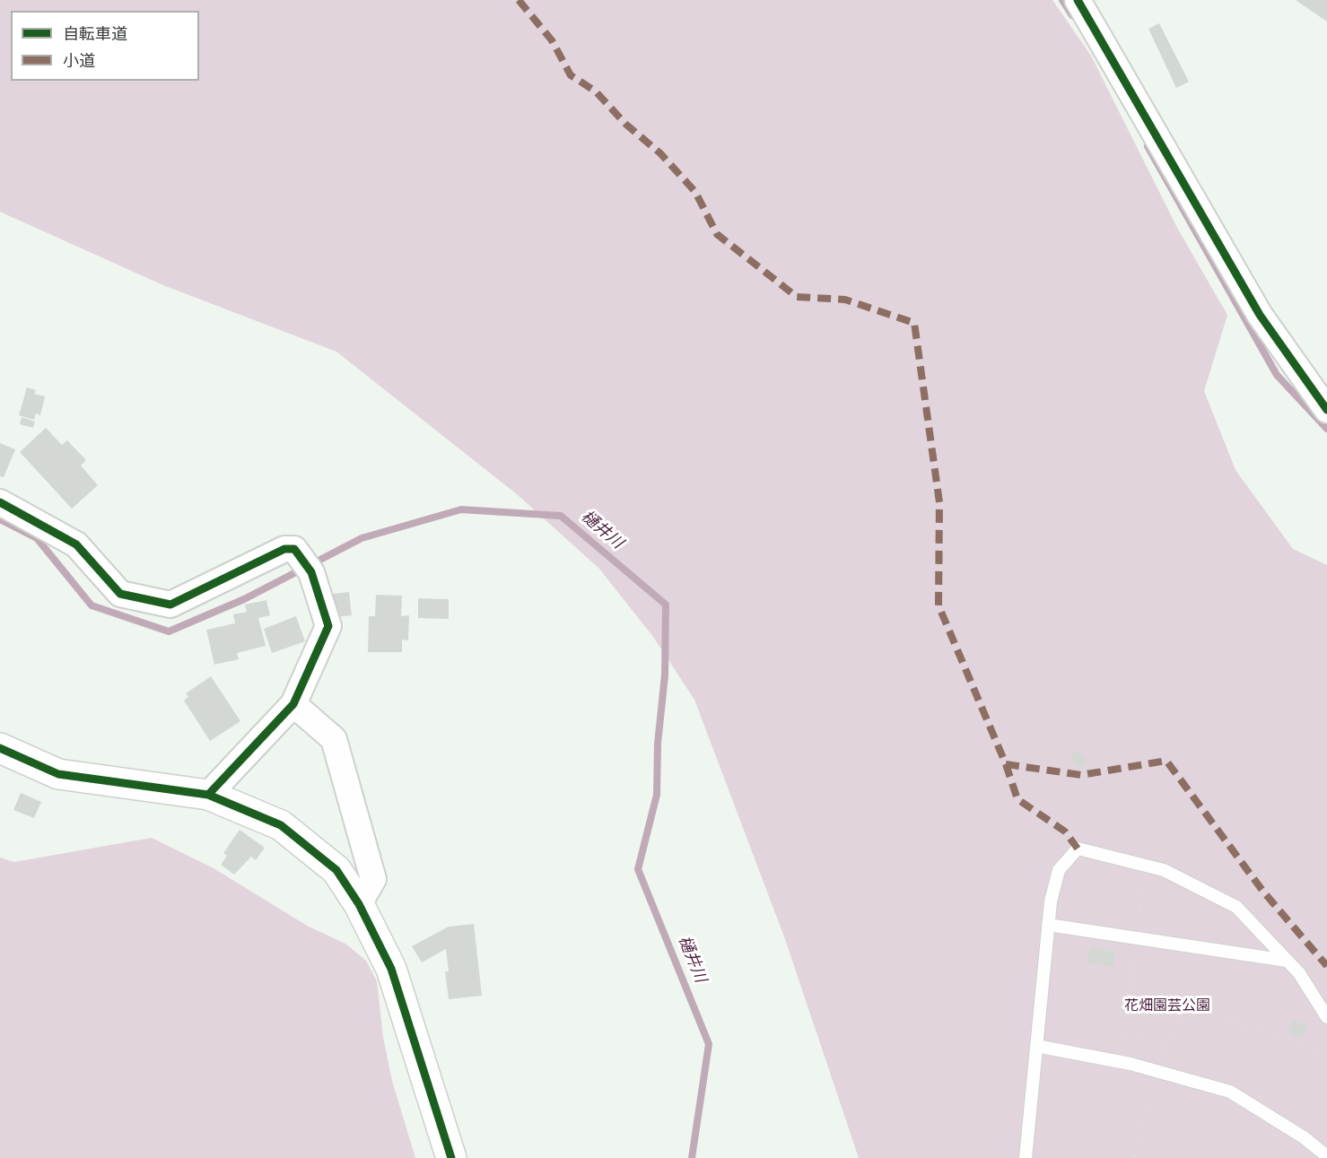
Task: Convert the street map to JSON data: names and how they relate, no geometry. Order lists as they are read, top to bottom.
{
  "water": ["樋井川"],
  "parks": ["花畑園芸公園"],
  "legend": ["自転車道", "小道"]
}
